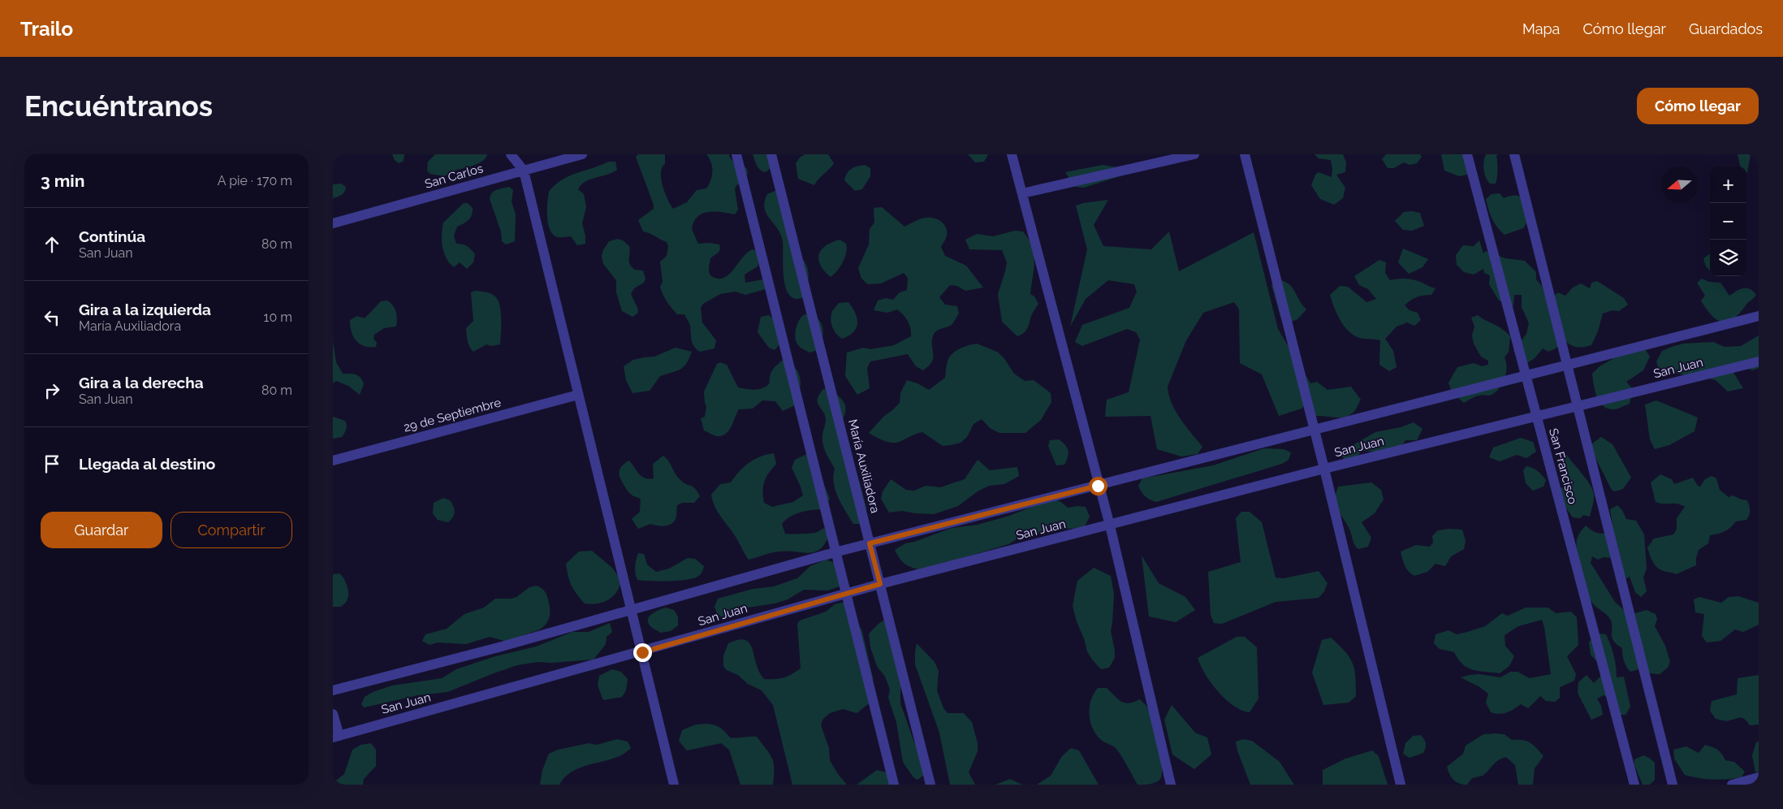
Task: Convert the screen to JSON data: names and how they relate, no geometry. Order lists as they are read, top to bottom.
{
  "streets": {
    "street": [
      "San Carlos",
      "San Juan",
      "29 de Septiembre",
      "María Auxiliadora",
      "San Francisco"
    ]
  },
  "crossings": [
    ["San Juan", "María Auxiliadora"],
    ["San Juan", "San Francisco"]
  ],
  "north": "left",
  "page": {
    "header": "Trailo",
    "nav": ["Mapa", "Cómo llegar", "Guardados"],
    "buttons": [
      "Cómo llegar",
      ["Guardar", "Compartir"]
    ],
    "title": "Encuéntranos",
    "heading": ["3 min", "A pie · 170 m"],
    "map_buttons": ["+", "−"],
    "list": [
      ["Continúa", "San Juan", "80 m"],
      ["Gira a la izquierda", "María Auxiliadora", "10 m"],
      ["Gira a la derecha", "San Juan", "80 m"],
      "Llegada al destino"
    ]
  }
}
